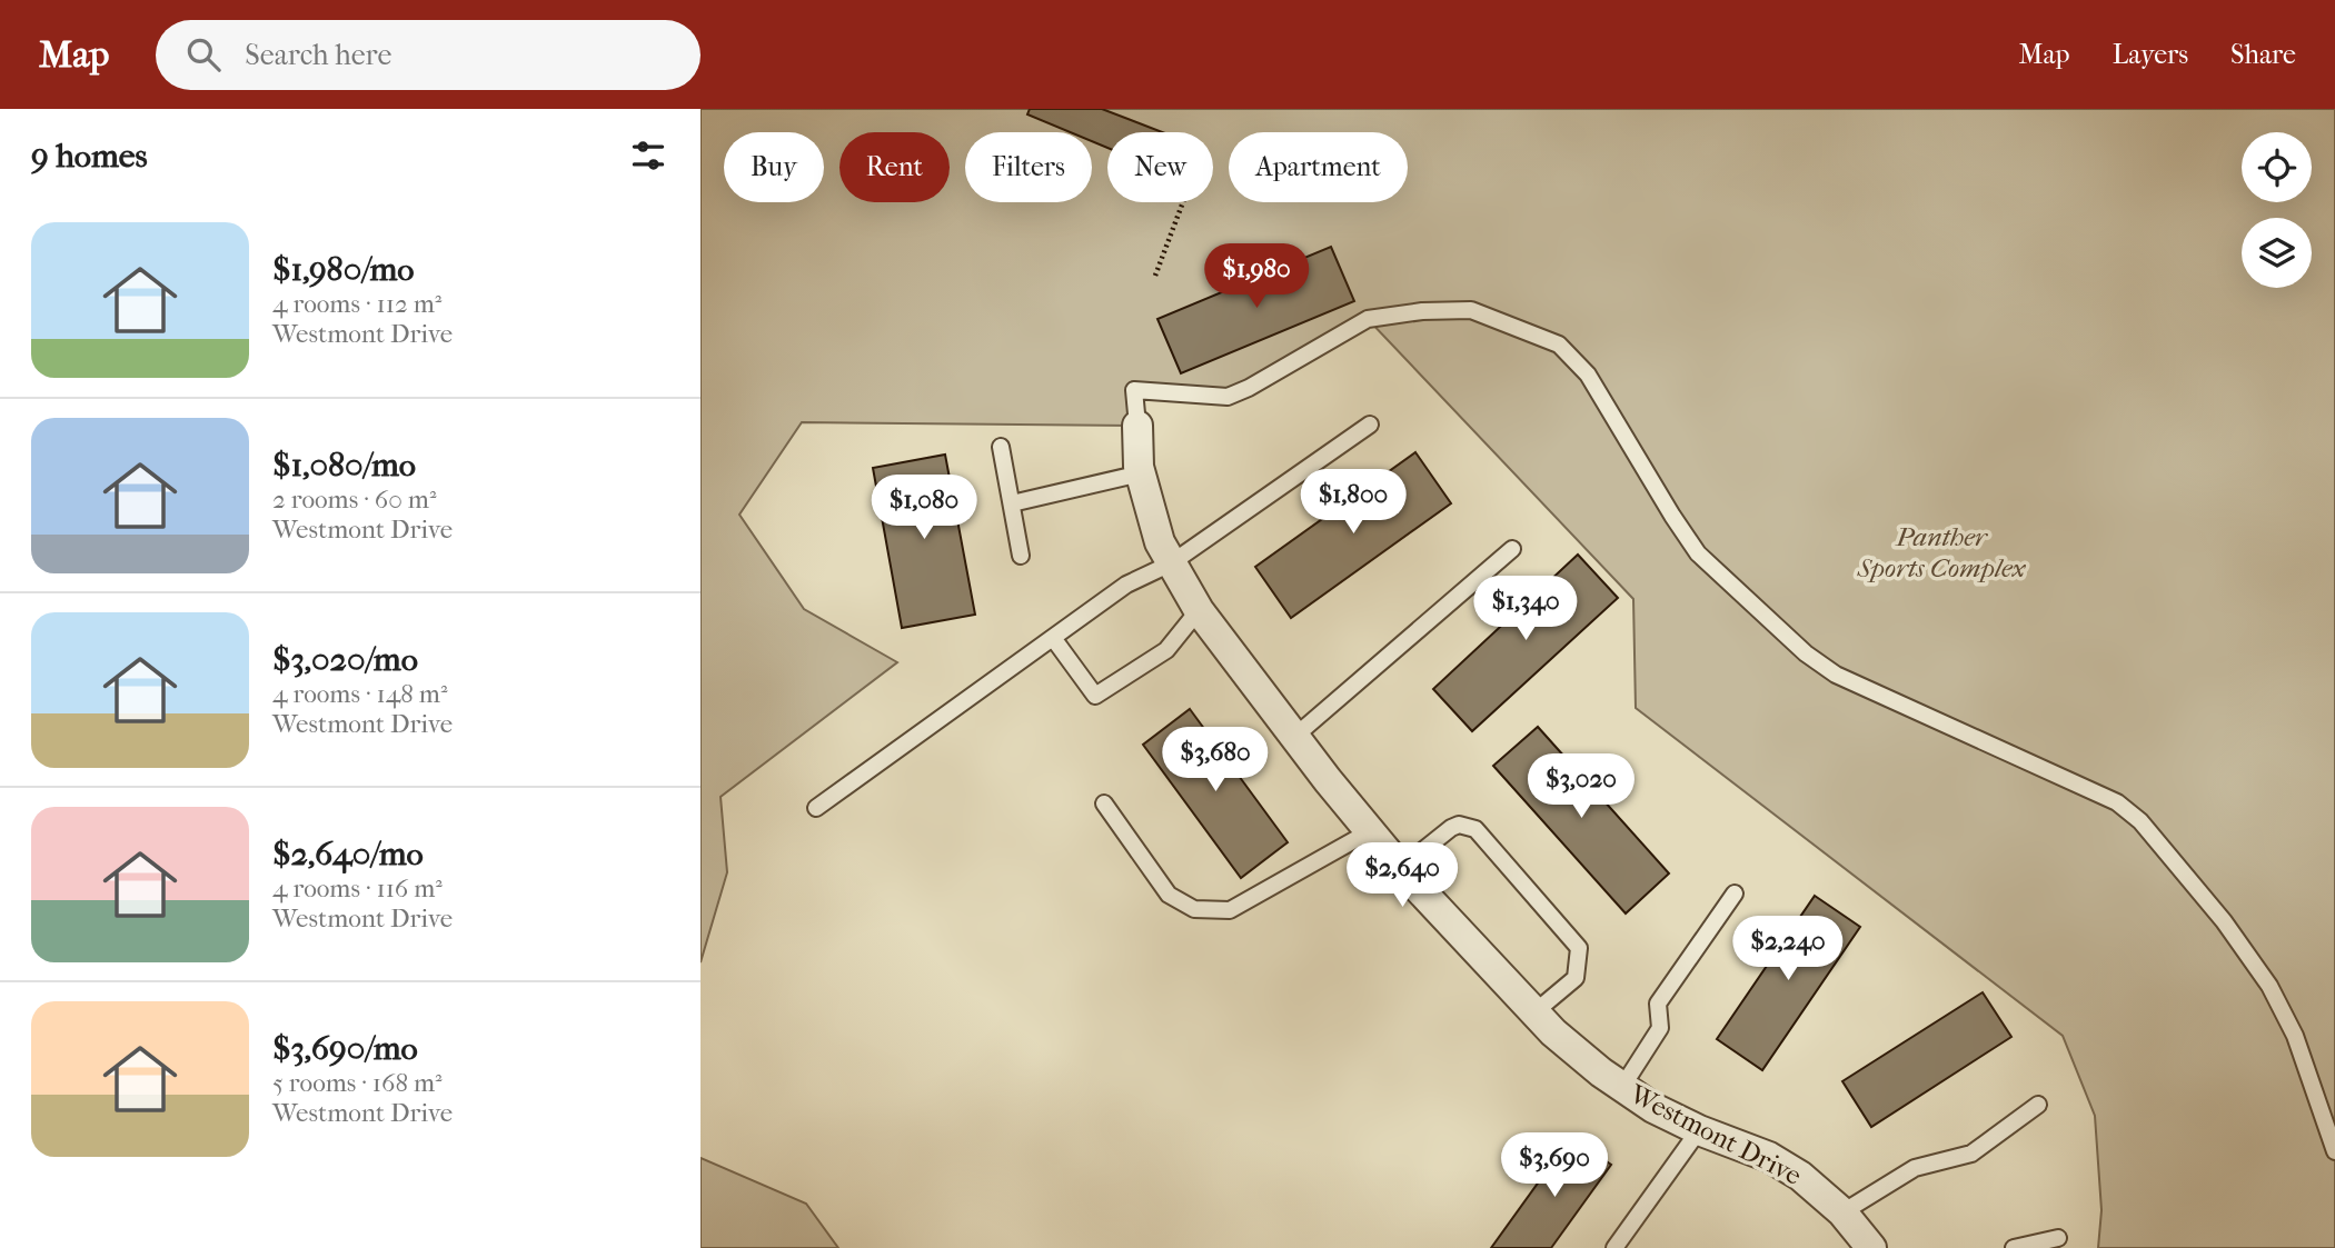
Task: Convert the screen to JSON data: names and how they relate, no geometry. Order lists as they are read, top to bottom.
{
  "streets": {
    "street": ["Westmont Drive"]
  },
  "parks": ["Panther Sports Complex"],
  "page": {
    "header": "Map",
    "search": "Search here",
    "nav": ["Map", "Layers", "Share"],
    "heading": "9 homes",
    "chip": [
      "Buy",
      "Rent",
      "Filters",
      "New",
      "Apartment"
    ],
    "list": [
      {
        "name": "$1,980/mo",
        "note": "4 rooms · 112 m² · Westmont Drive"
      },
      {
        "name": "$1,080/mo",
        "note": "2 rooms · 60 m² · Westmont Drive"
      },
      {
        "name": "$3,020/mo",
        "note": "4 rooms · 148 m² · Westmont Drive"
      },
      {
        "name": "$2,640/mo",
        "note": "4 rooms · 116 m² · Westmont Drive"
      },
      {
        "name": "$3,690/mo",
        "note": "5 rooms · 168 m² · Westmont Drive"
      }
    ],
    "price": [
      "$1,980",
      "$1,800",
      "$1,080",
      "$1,340",
      "$3,680",
      "$3,020",
      "$2,640",
      "$2,240",
      "$3,690"
    ]
  }
}
